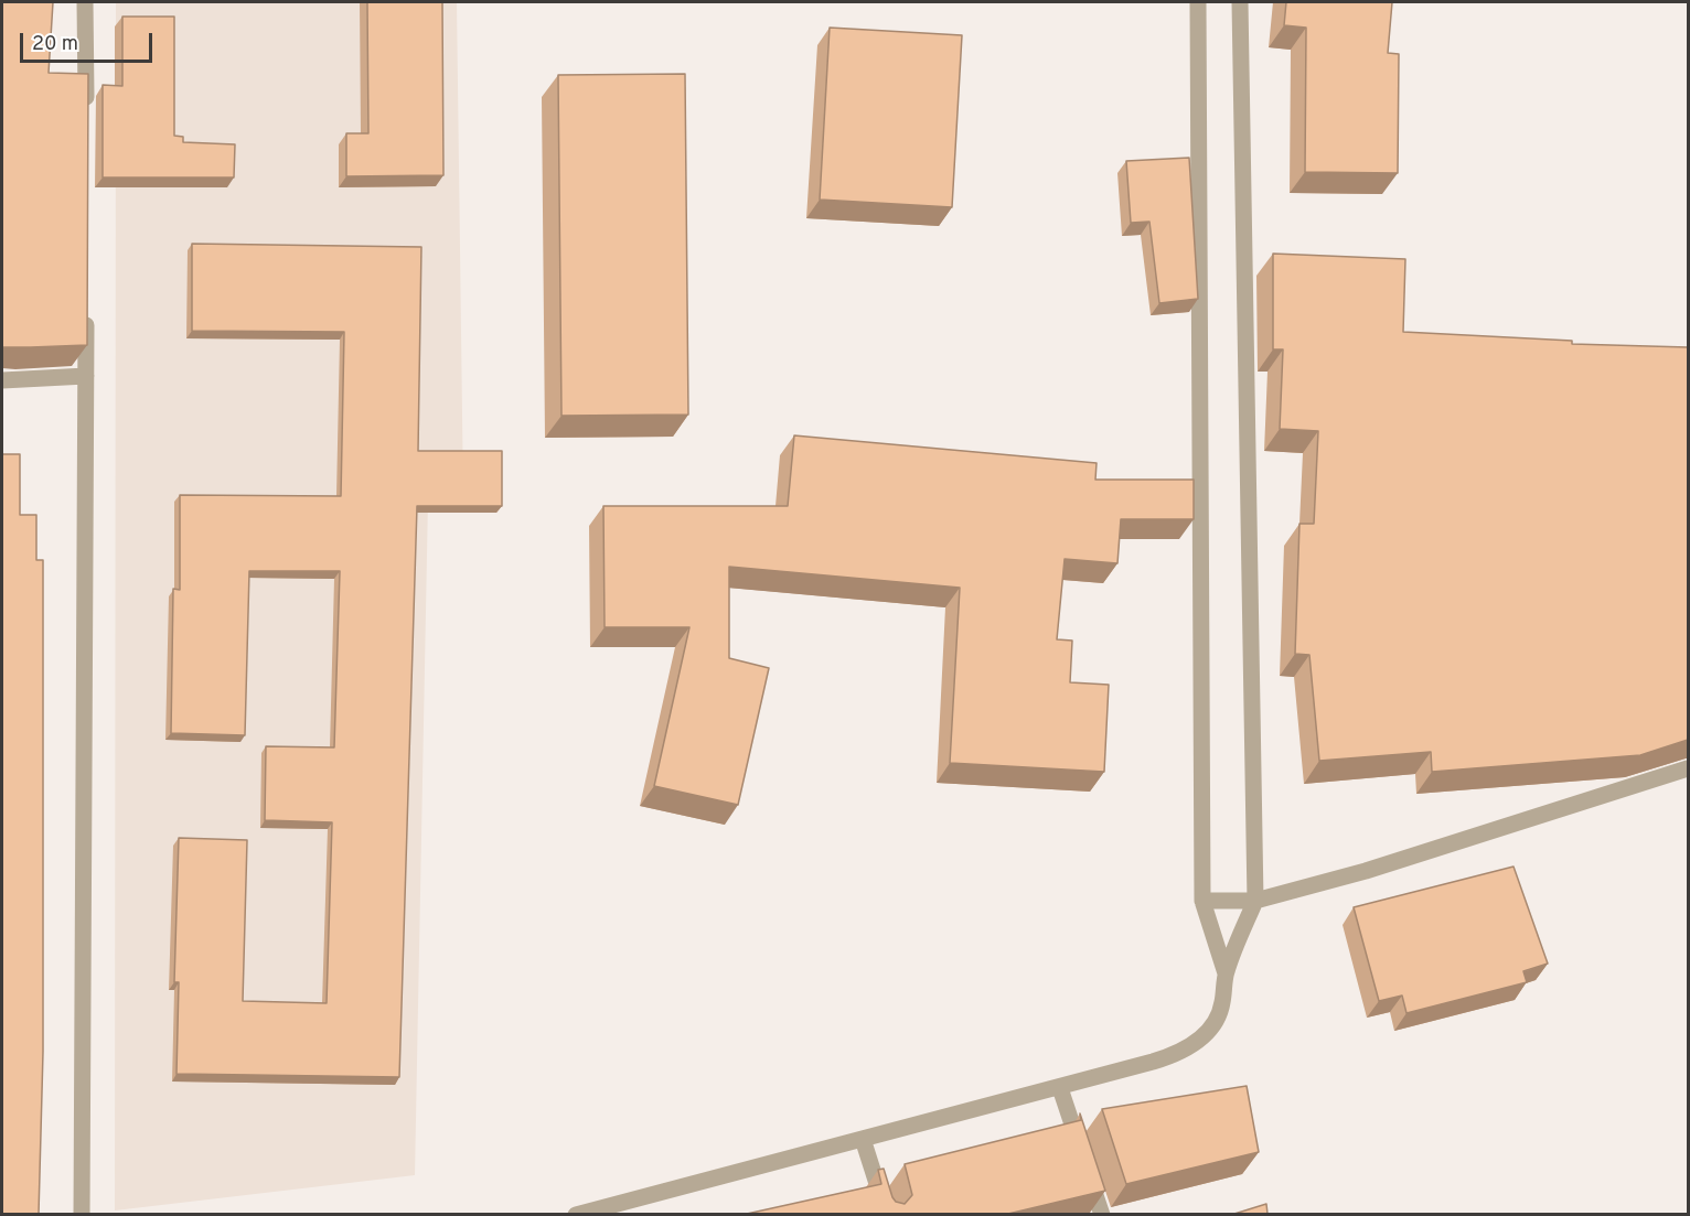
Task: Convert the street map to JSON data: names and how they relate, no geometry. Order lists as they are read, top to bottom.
{
  "scale_bar": "20 m"
}
